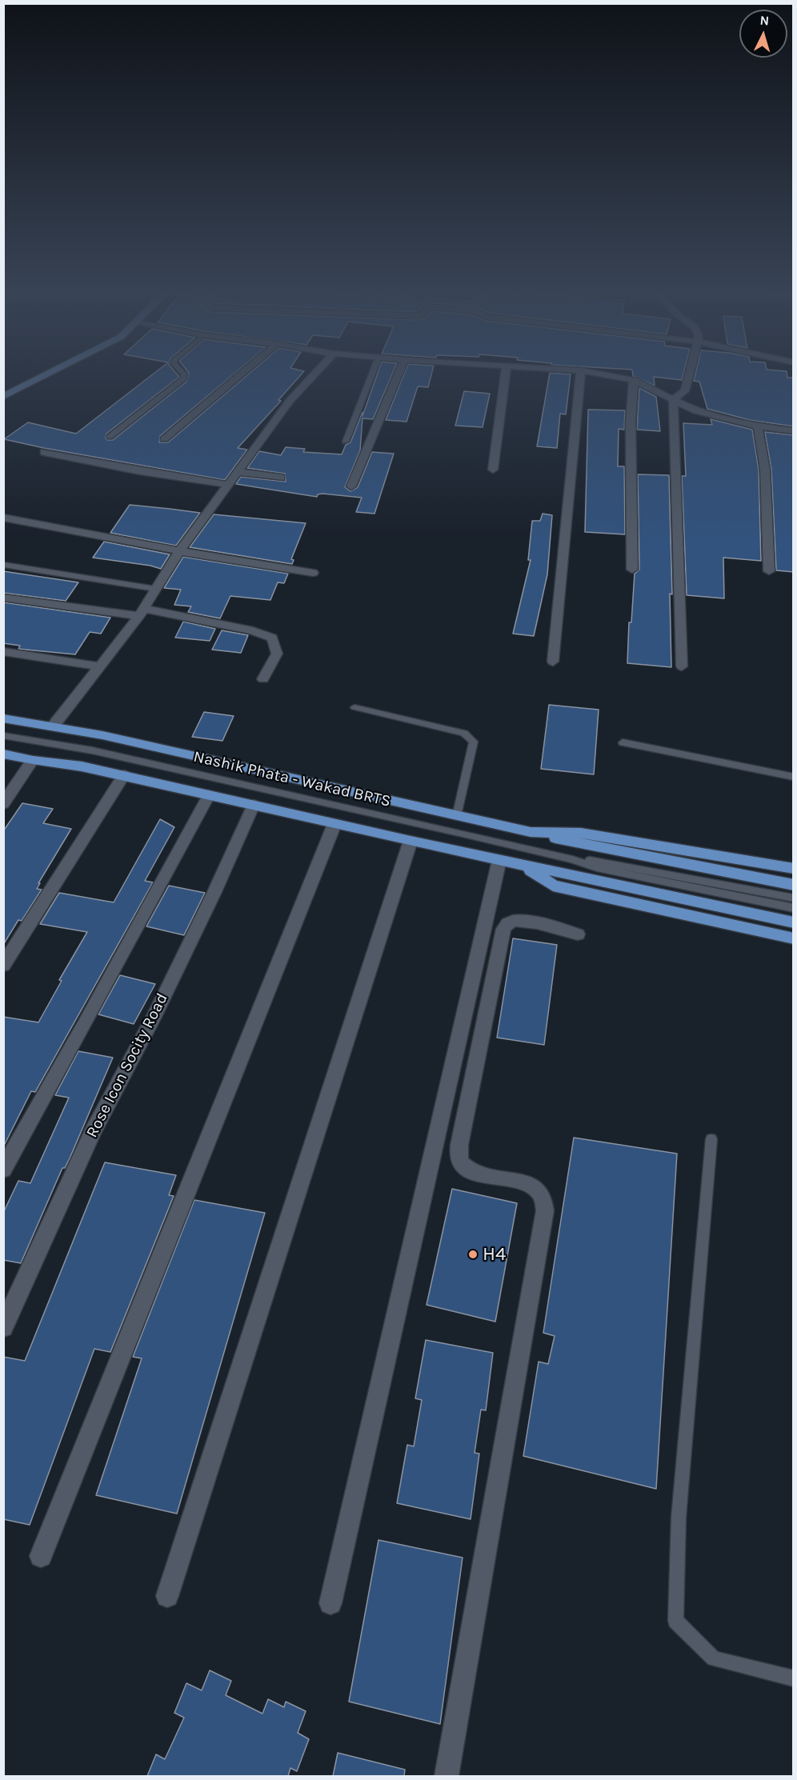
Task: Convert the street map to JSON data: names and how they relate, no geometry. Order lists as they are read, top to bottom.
{
  "streets": {
    "street": ["Rose Icon Socity Road"],
    "lane": ["Nashik Phata - Wakad BRTS"]
  },
  "places": ["H4"],
  "north": "top"
}
